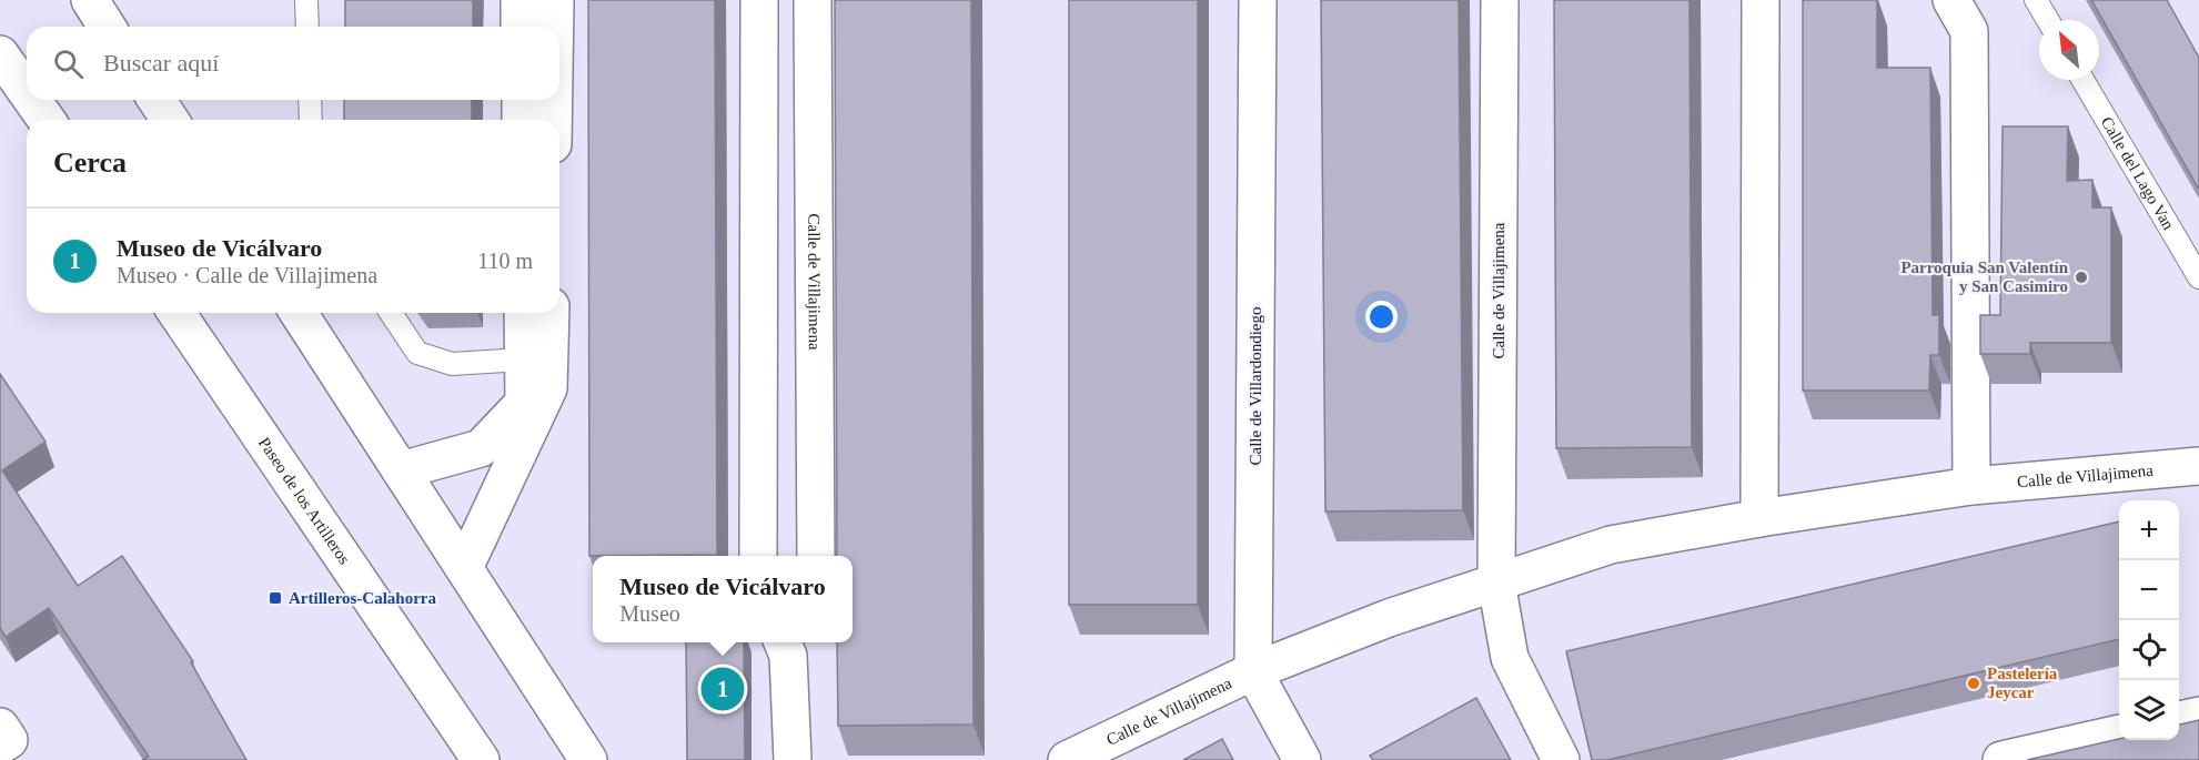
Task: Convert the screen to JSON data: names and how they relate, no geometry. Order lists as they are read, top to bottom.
{
  "streets": {
    "street": ["Calle de Villajimena", "Calle de Villardondiego", "Paseo de los Artilleros"],
    "lane": ["Calle del Lago Van"]
  },
  "crossings": [
    ["Calle de Villajimena", "Calle de Villardondiego"]
  ],
  "places": {
    "other": ["Parroquia San Valentín y San Casimiro", "Pastelería Jeycar"],
    "transit": ["Artilleros-Calahorra"]
  },
  "north": "top left",
  "page": {
    "search": "Buscar aquí",
    "heading": "Cerca",
    "list": [
      {
        "mark": "1",
        "name": "Museo de Vicálvaro",
        "note": "Museo · Calle de Villajimena",
        "value": "110 m"
      }
    ],
    "map_buttons": ["+", "−"],
    "popup": ["Museo de Vicálvaro", "Museo"],
    "pins": "1"
  }
}
